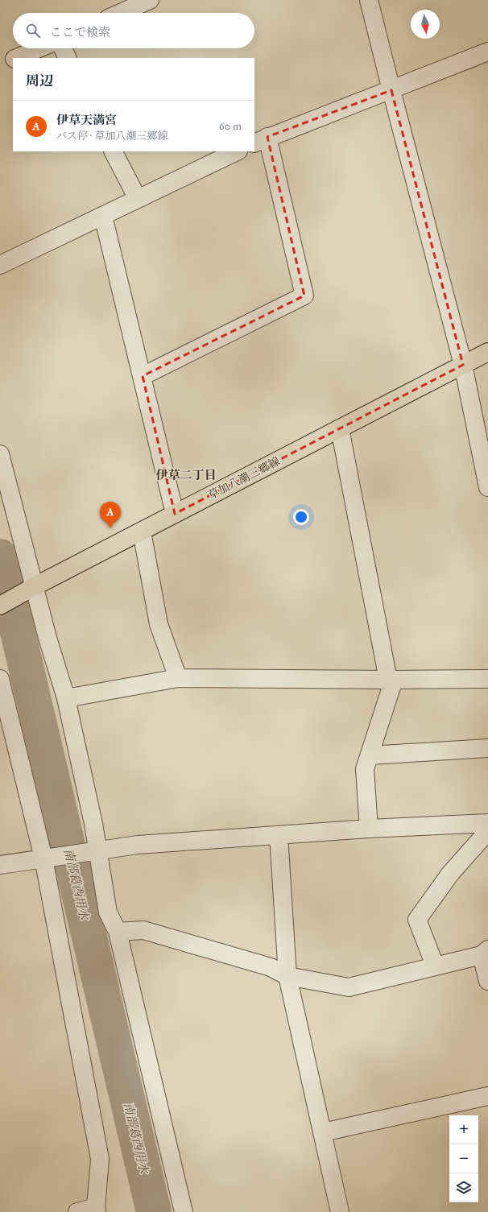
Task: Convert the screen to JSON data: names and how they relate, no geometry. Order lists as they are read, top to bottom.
{
  "streets": {
    "main road": ["草加八潮三郷線"]
  },
  "districts": ["伊草二丁目"],
  "water": ["南部葛西用水"],
  "north": "bottom",
  "page": {
    "search": "ここで検索",
    "heading": "周辺",
    "list": [
      {
        "mark": "A",
        "name": "伊草天満宮",
        "note": "バス停 · 草加八潮三郷線",
        "value": "60 m"
      }
    ],
    "pins": "A",
    "map_buttons": ["+", "−"]
  }
}
